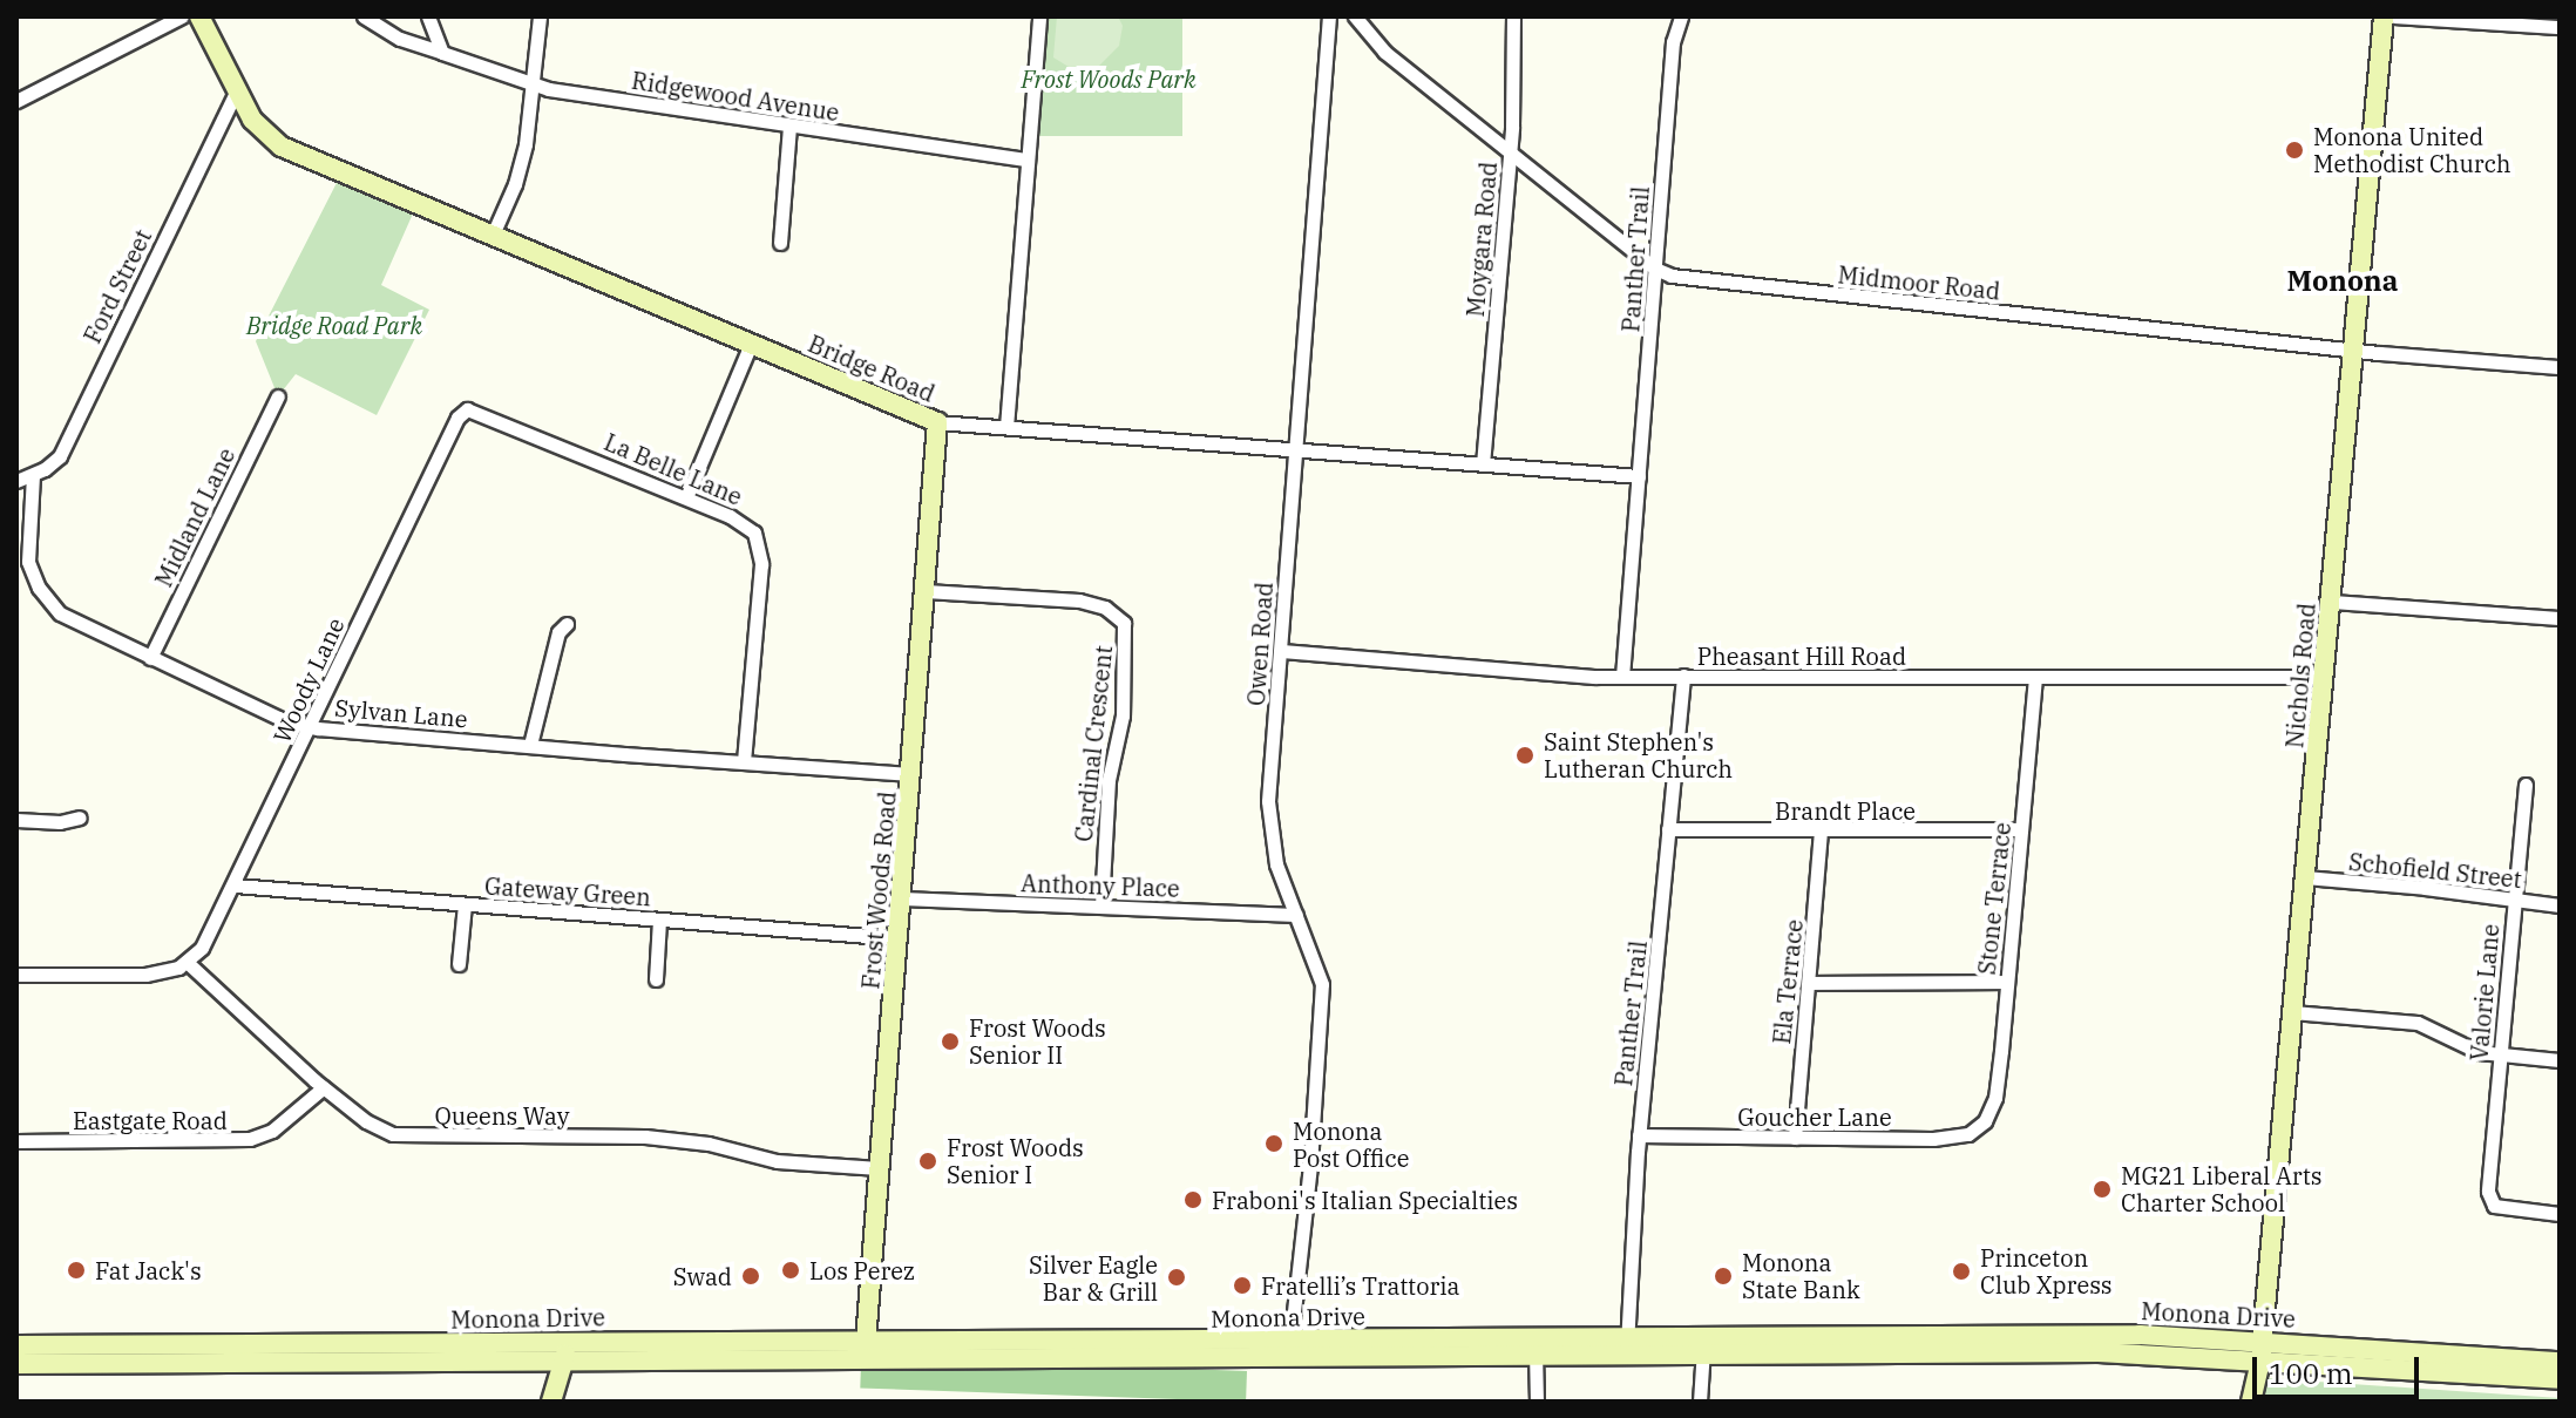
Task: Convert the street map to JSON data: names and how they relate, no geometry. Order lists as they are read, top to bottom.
{
  "streets": {
    "street": [
      "Ridgewood Avenue",
      "Moygara Road",
      "Panther Trail",
      "Midmoor Road",
      "Ford Street",
      "Bridge Road",
      "La Belle Lane",
      "Midland Lane",
      "Owen Road",
      "Pheasant Hill Road",
      "Nichols Road",
      "Woody Lane",
      "Sylvan Lane",
      "Cardinal Crescent",
      "Brandt Place",
      "Schofield Street",
      "Anthony Place",
      "Frost Woods Road",
      "Gateway Green",
      "Stone Terrace",
      "Ela Terrace",
      "Valorie Lane",
      "Queens Way",
      "Goucher Lane",
      "Eastgate Road",
      "Monona Drive"
    ]
  },
  "crossings": [
    ["Moygara Road", "Midmoor Road"],
    ["Moygara Road", "Bridge Road"],
    ["Panther Trail", "Midmoor Road"],
    ["Panther Trail", "Bridge Road"],
    ["Panther Trail", "Pheasant Hill Road"],
    ["Panther Trail", "Brandt Place"],
    ["Panther Trail", "Goucher Lane"],
    ["Panther Trail", "Monona Drive"],
    ["Midmoor Road", "Nichols Road"],
    ["Ford Street", "Bridge Road"],
    ["Ford Street", "Sylvan Lane"],
    ["Bridge Road", "Owen Road"],
    ["Bridge Road", "Frost Woods Road"],
    ["La Belle Lane", "Woody Lane"],
    ["La Belle Lane", "Sylvan Lane"],
    ["Midland Lane", "Sylvan Lane"],
    ["Owen Road", "Pheasant Hill Road"],
    ["Owen Road", "Anthony Place"],
    ["Owen Road", "Monona Drive"],
    ["Pheasant Hill Road", "Nichols Road"],
    ["Pheasant Hill Road", "Stone Terrace"],
    ["Nichols Road", "Schofield Street"],
    ["Nichols Road", "Monona Drive"],
    ["Woody Lane", "Sylvan Lane"],
    ["Woody Lane", "Gateway Green"],
    ["Woody Lane", "Queens Way"],
    ["Sylvan Lane", "Frost Woods Road"],
    ["Cardinal Crescent", "Anthony Place"],
    ["Cardinal Crescent", "Frost Woods Road"],
    ["Brandt Place", "Stone Terrace"],
    ["Brandt Place", "Ela Terrace"],
    ["Schofield Street", "Valorie Lane"],
    ["Anthony Place", "Frost Woods Road"],
    ["Frost Woods Road", "Gateway Green"],
    ["Frost Woods Road", "Queens Way"],
    ["Frost Woods Road", "Monona Drive"],
    ["Stone Terrace", "Goucher Lane"],
    ["Ela Terrace", "Goucher Lane"],
    ["Queens Way", "Eastgate Road"]
  ],
  "districts": ["Monona"],
  "parks": ["Frost Woods Park", "Bridge Road Park"],
  "places": [
    "Monona United Methodist Church",
    "Saint Stephen's Lutheran Church",
    "Frost Woods Senior II",
    "Monona Post Office",
    "Frost Woods Senior I",
    "MG21 Liberal Arts Charter School",
    "Fraboni's Italian Specialties",
    "Fat Jack's",
    "Los Perez",
    "Princeton Club Xpress",
    "Swad",
    "Monona State Bank",
    "Silver Eagle Bar & Grill",
    "Fratelli’s Trattoria"
  ],
  "scale_bar": "100 m"
}
